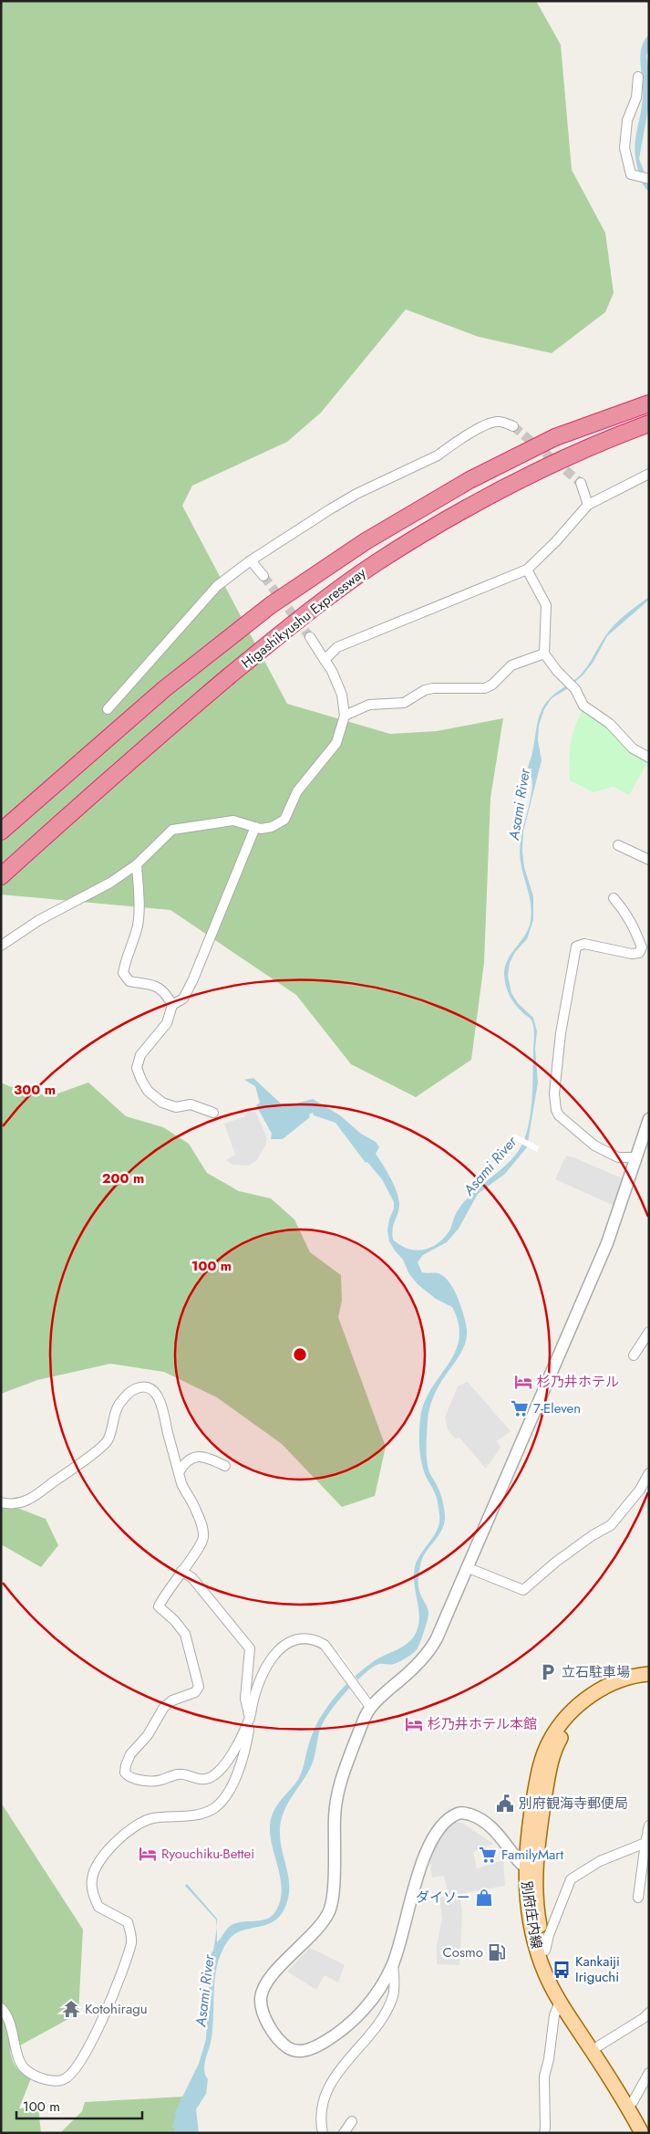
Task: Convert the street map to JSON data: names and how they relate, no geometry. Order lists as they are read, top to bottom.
{
  "streets": {
    "highway": ["Higashikyushu Expressway"],
    "main road": ["別府庄内線"]
  },
  "water": ["Asami River"],
  "places": {
    "hotel": ["杉乃井ホテル", "杉乃井ホテル本館", "Ryouchiku-Bettei"],
    "supermarket": ["7-Eleven", "FamilyMart"],
    "parking": ["立石駐車場"],
    "public building": ["別府観海寺郵便局"],
    "shop": ["ダイソー"],
    "fuel station": ["Cosmo"],
    "bus stop": ["Kankaiji Iriguchi"],
    "temple": ["Kotohiragu"]
  },
  "scale_bar": "100 m",
  "rings": ["300 m", "200 m", "100 m"]
}
